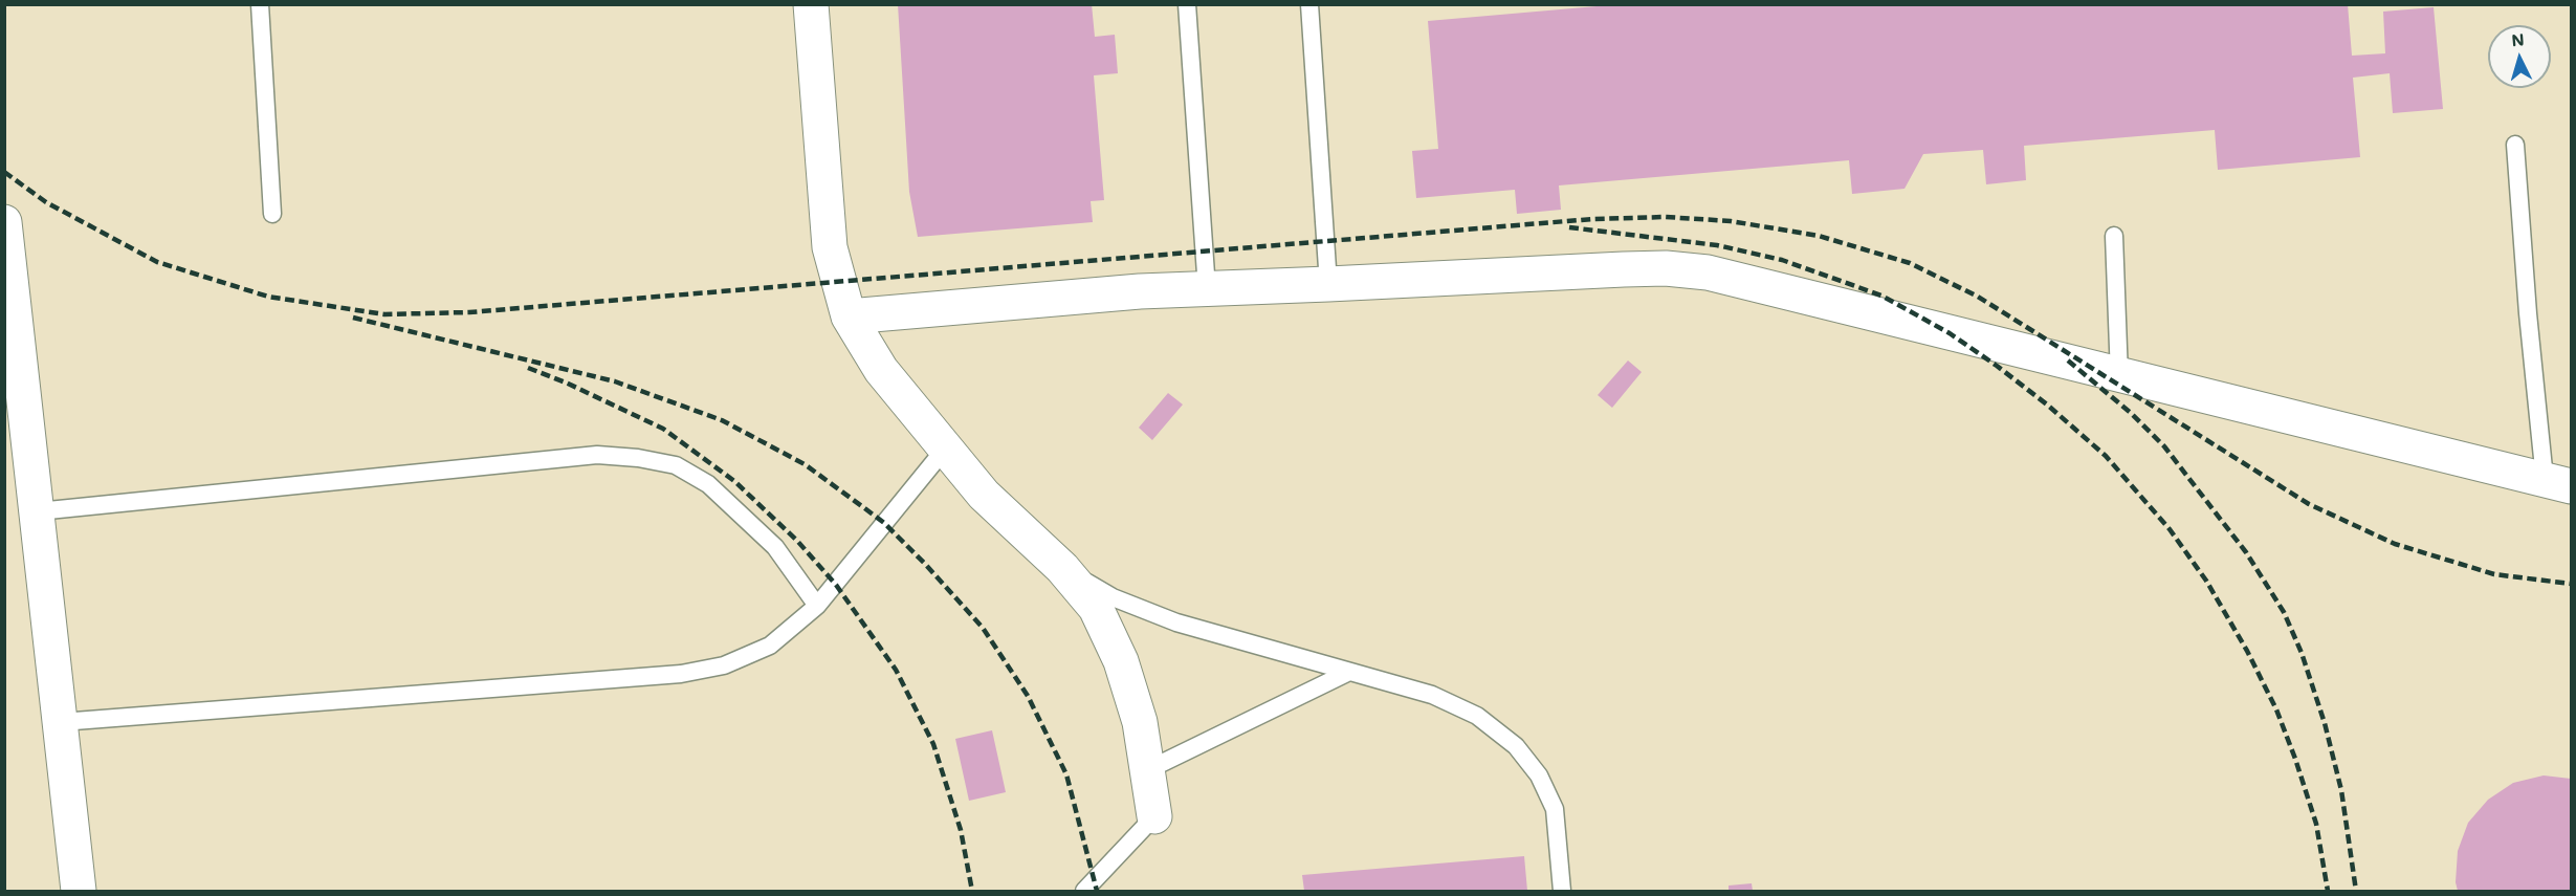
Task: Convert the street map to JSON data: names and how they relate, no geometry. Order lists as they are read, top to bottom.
{
  "north": "top"
}
